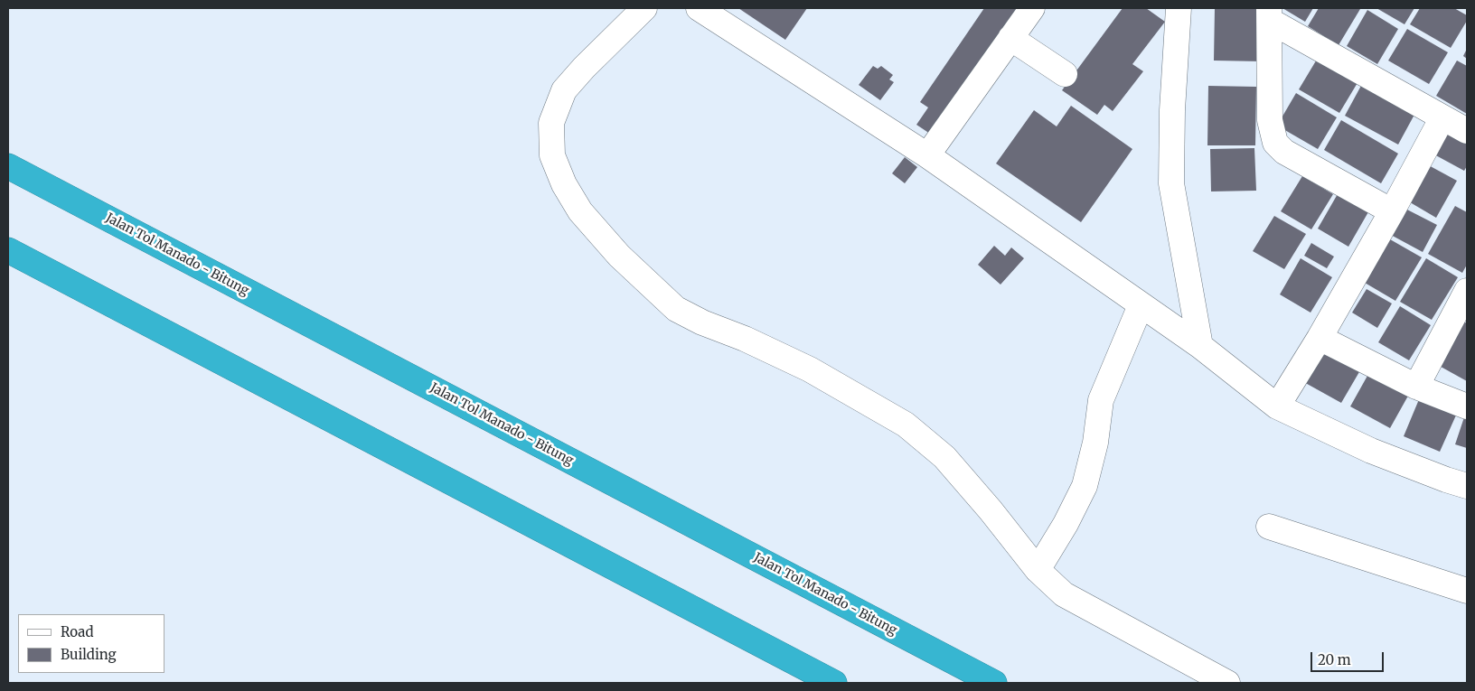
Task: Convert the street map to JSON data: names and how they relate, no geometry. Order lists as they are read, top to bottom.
{
  "streets": {
    "highway": ["Jalan Tol Manado - Bitung"]
  },
  "legend": ["Road", "Building"],
  "scale_bar": "20 m"
}
